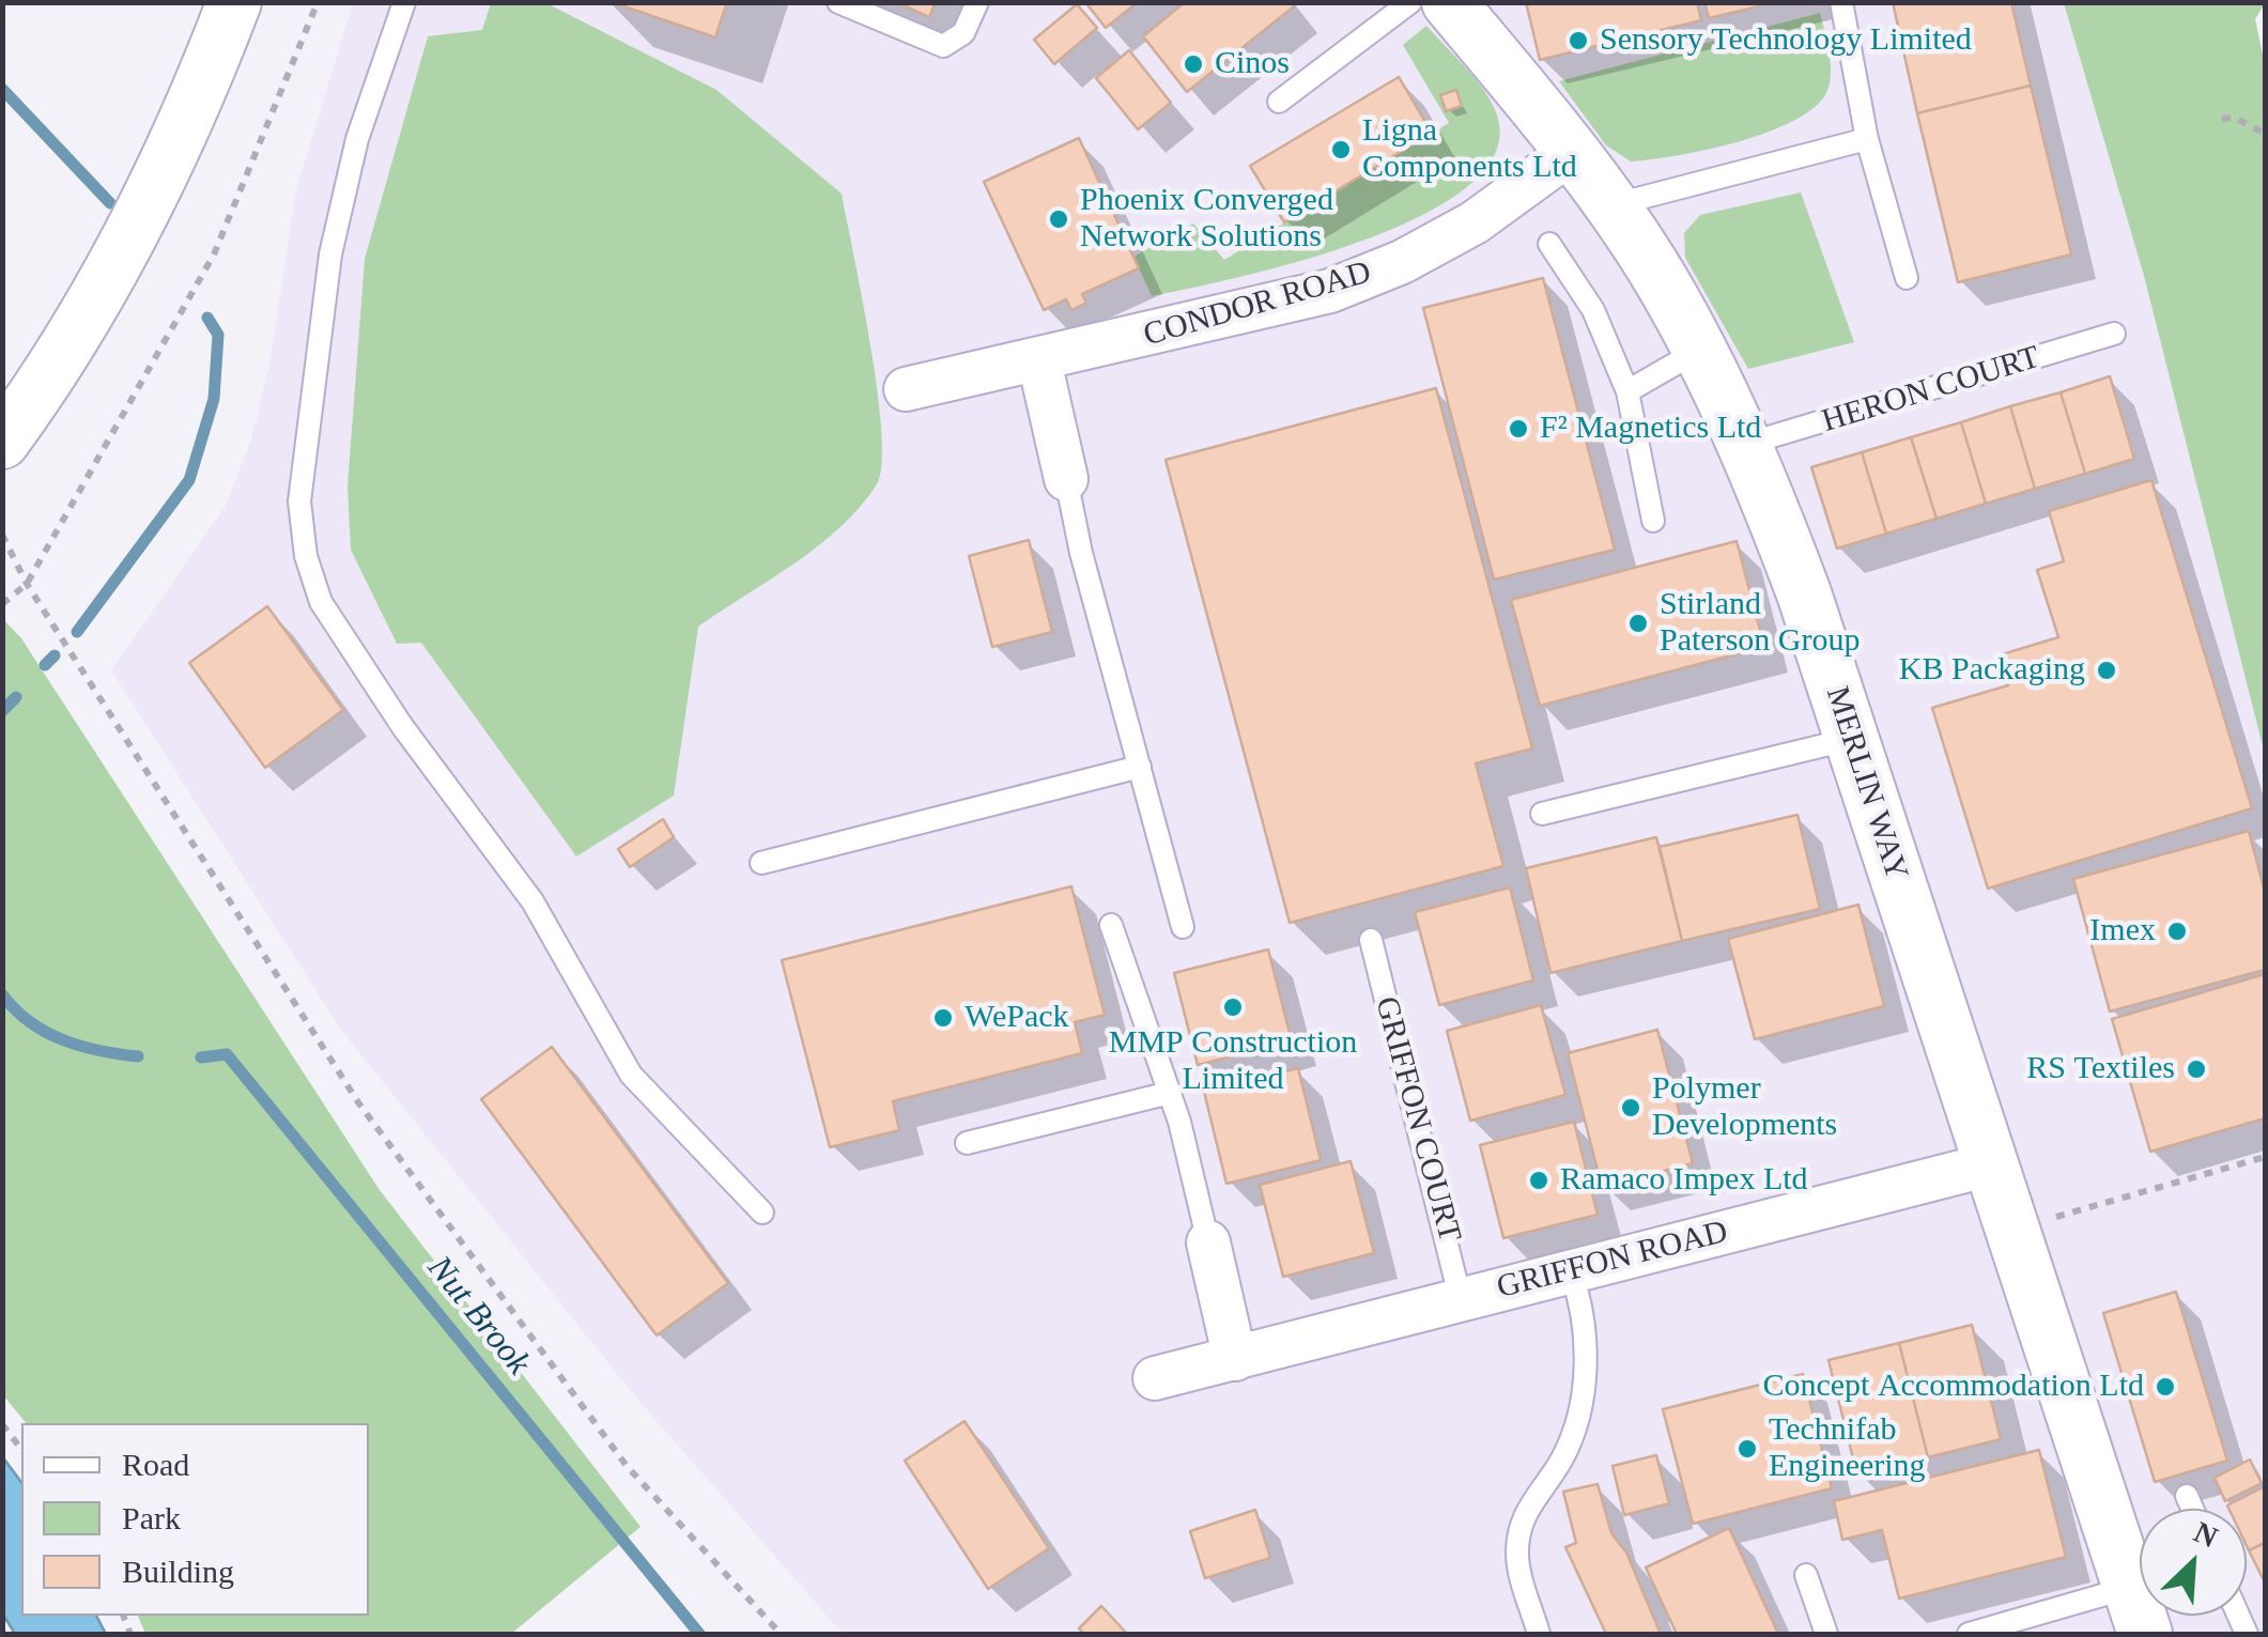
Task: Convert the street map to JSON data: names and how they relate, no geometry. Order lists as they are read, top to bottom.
{
  "streets": {
    "street": ["CONDOR ROAD", "MERLIN WAY", "GRIFFON ROAD"],
    "lane": ["HERON COURT", "GRIFFON COURT"]
  },
  "crossings": [
    ["CONDOR ROAD", "MERLIN WAY"],
    ["HERON COURT", "MERLIN WAY"],
    ["MERLIN WAY", "GRIFFON ROAD"],
    ["GRIFFON COURT", "GRIFFON ROAD"]
  ],
  "water": ["Nut Brook"],
  "places": [
    "Sensory Technology Limited",
    "Cinos",
    "Ligna Components Ltd",
    "Phoenix Converged Network Solutions",
    "F² Magnetics Ltd",
    "Stirland Paterson Group",
    "KB Packaging",
    "Imex",
    "MMP Construction Limited",
    "WePack",
    "RS Textiles",
    "Polymer Developments",
    "Ramaco Impex Ltd",
    "Concept Accommodation Ltd",
    "Technifab Engineering"
  ],
  "legend": ["Road", "Park", "Building"],
  "north": "top right"
}
